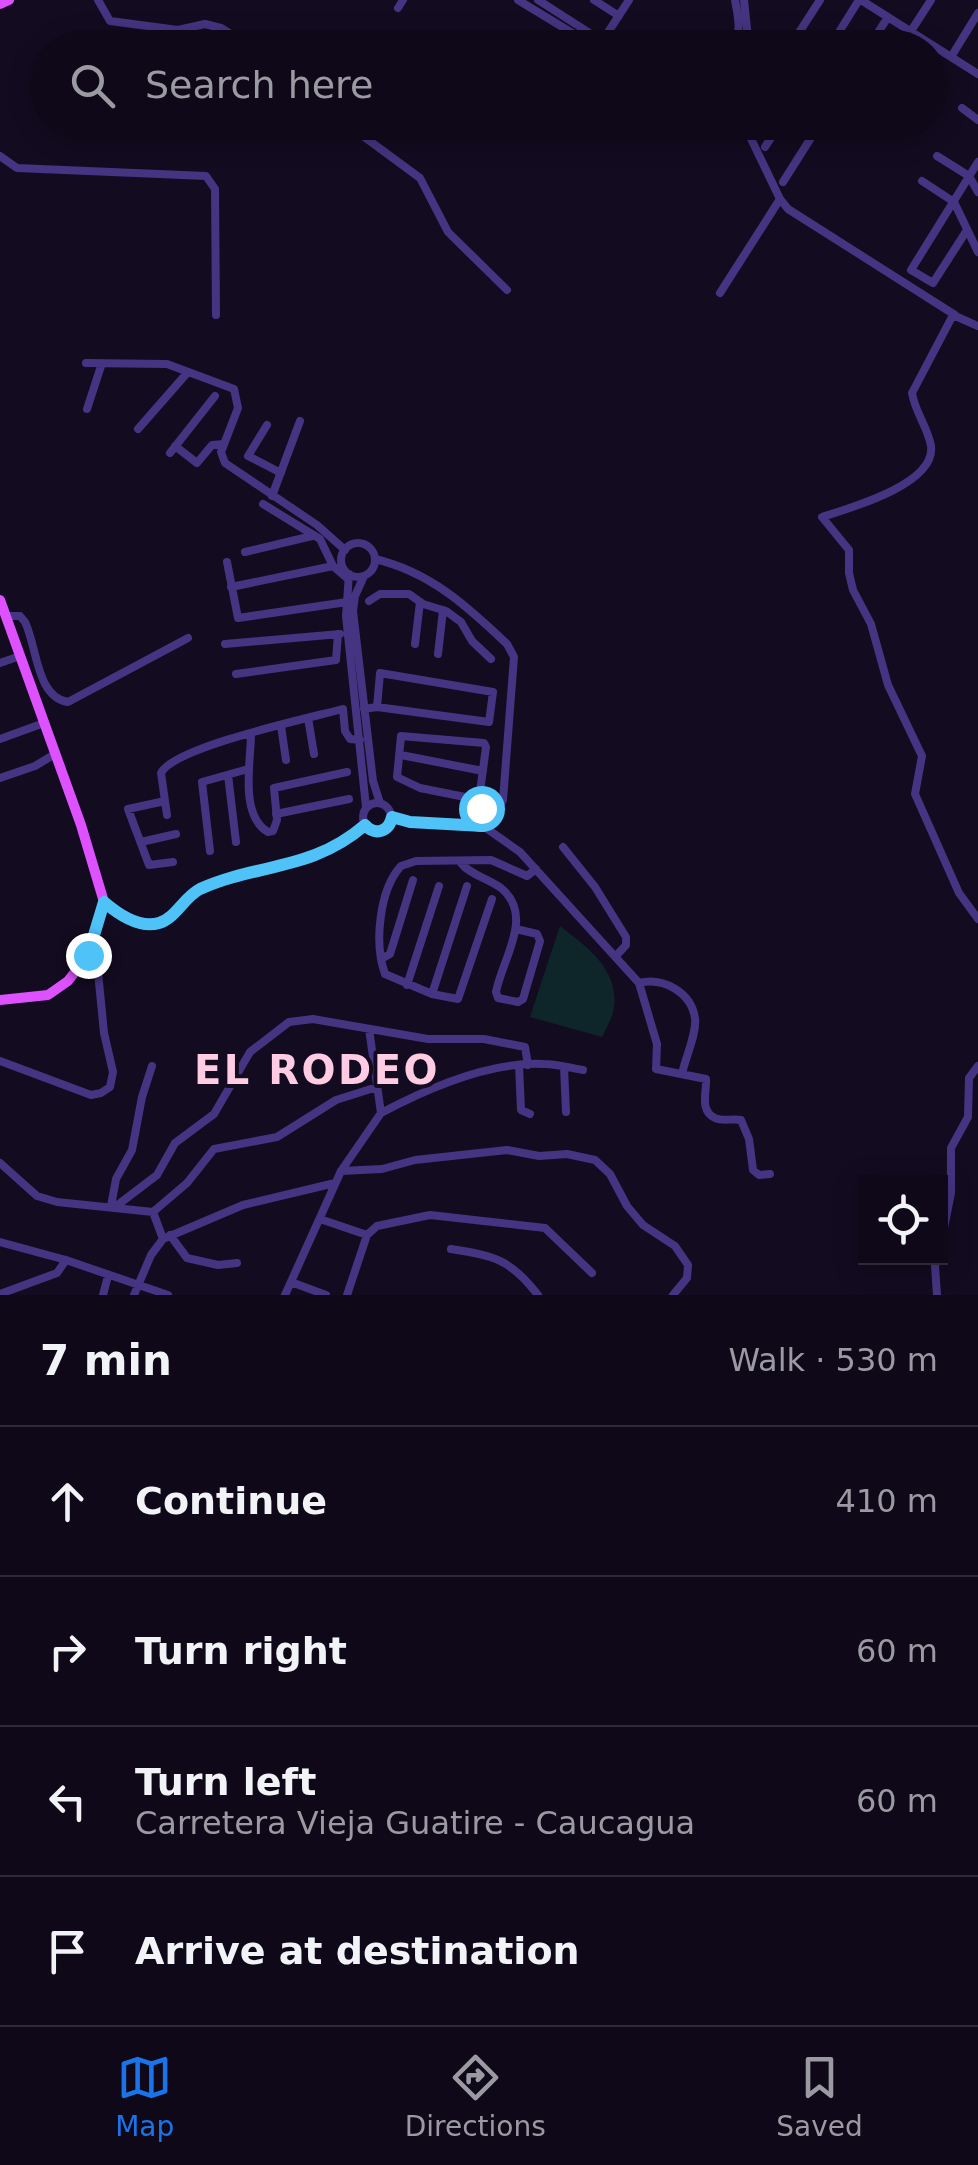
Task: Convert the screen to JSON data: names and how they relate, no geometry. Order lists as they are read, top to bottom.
{
  "districts": ["EL RODEO"],
  "page": {
    "search": "Search here",
    "heading": ["7 min", "Walk · 530 m"],
    "list": [
      ["Continue", "410 m"],
      ["Turn right", "60 m"],
      ["Turn left", "Carretera Vieja Guatire - Caucagua", "60 m"],
      "Arrive at destination"
    ],
    "nav": ["Map", "Directions", "Saved"]
  }
}
